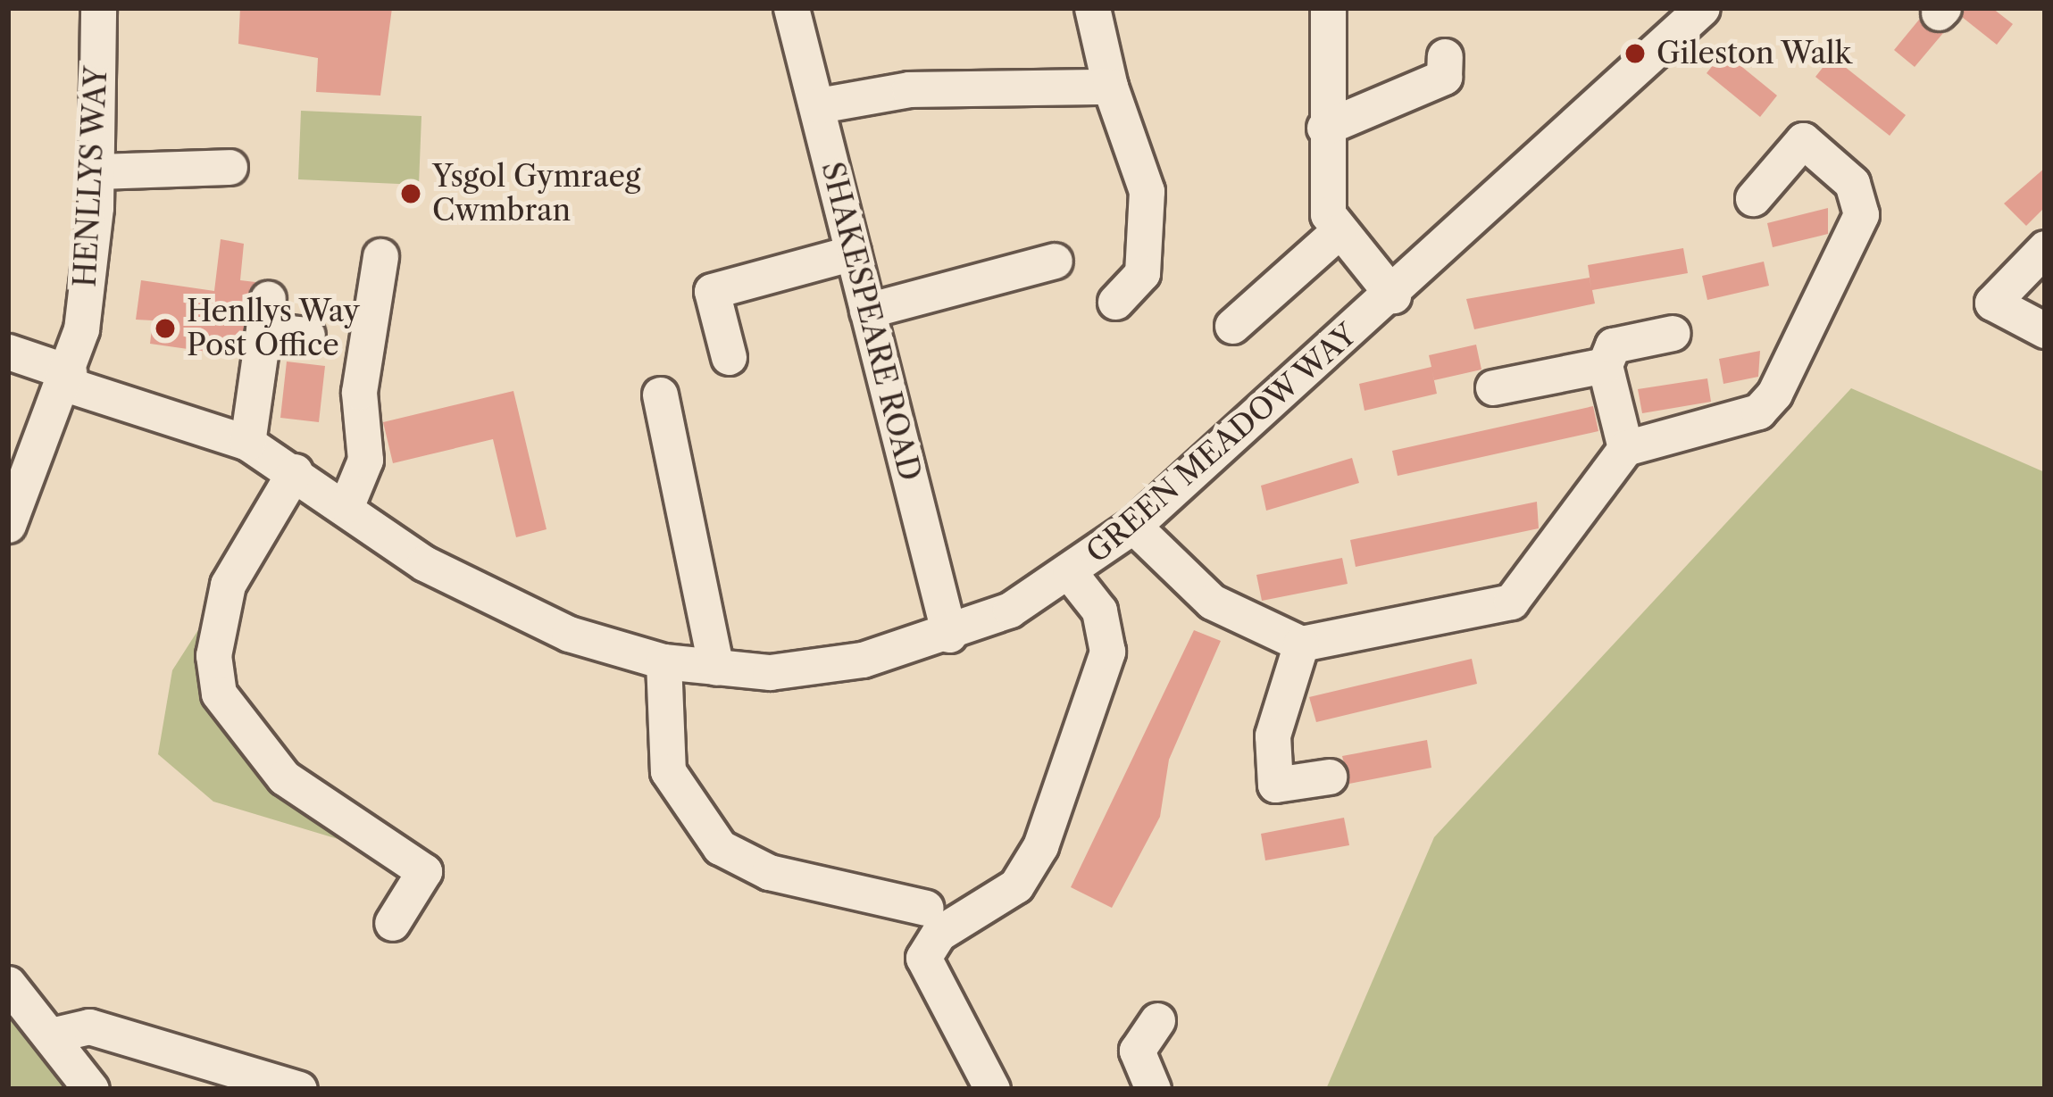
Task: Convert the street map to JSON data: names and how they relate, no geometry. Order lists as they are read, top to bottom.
{
  "streets": {
    "street": ["HENLLYS WAY", "SHAKESPEARE ROAD", "GREEN MEADOW WAY"]
  },
  "crossings": [
    ["HENLLYS WAY", "GREEN MEADOW WAY"],
    ["SHAKESPEARE ROAD", "GREEN MEADOW WAY"]
  ],
  "places": ["Gileston Walk", "Ysgol Gymraeg Cwmbran", "Henllys Way Post Office"]
}
